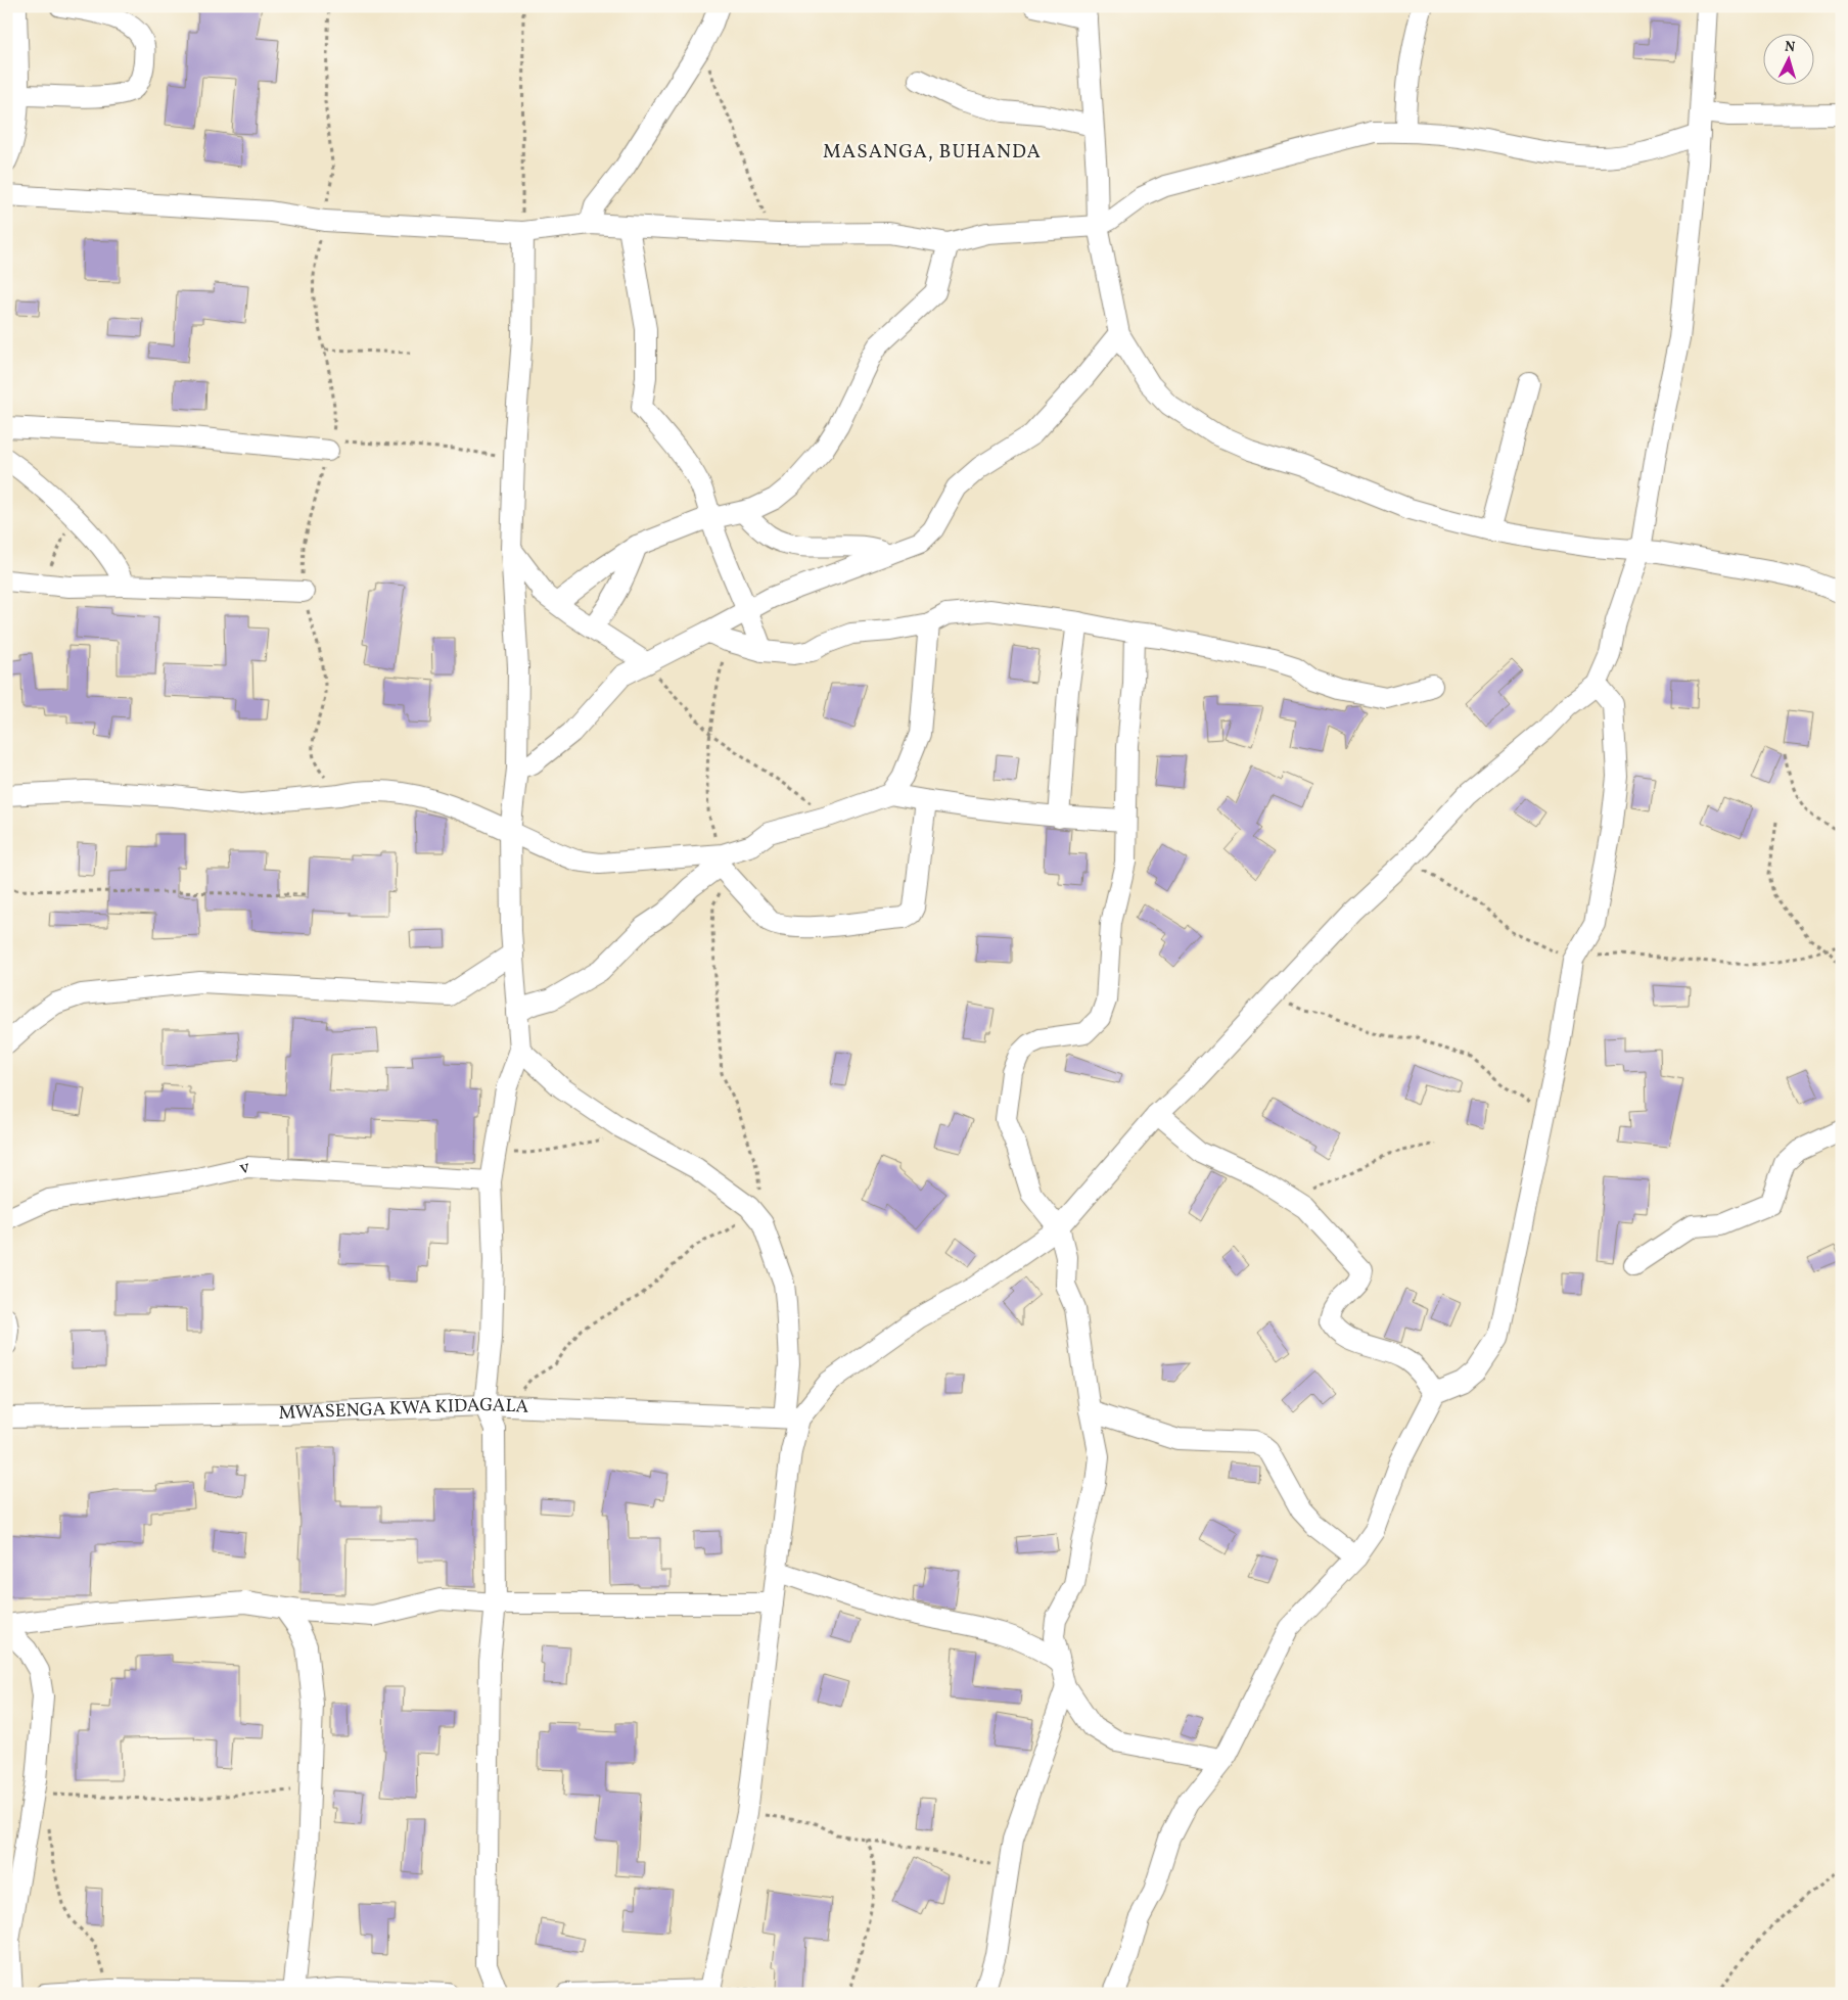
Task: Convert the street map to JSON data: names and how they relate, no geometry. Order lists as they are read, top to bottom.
{
  "streets": {
    "street": ["v", "MWASENGA KWA KIDAGALA"]
  },
  "districts": ["MASANGA, BUHANDA"],
  "north": "top"
}
